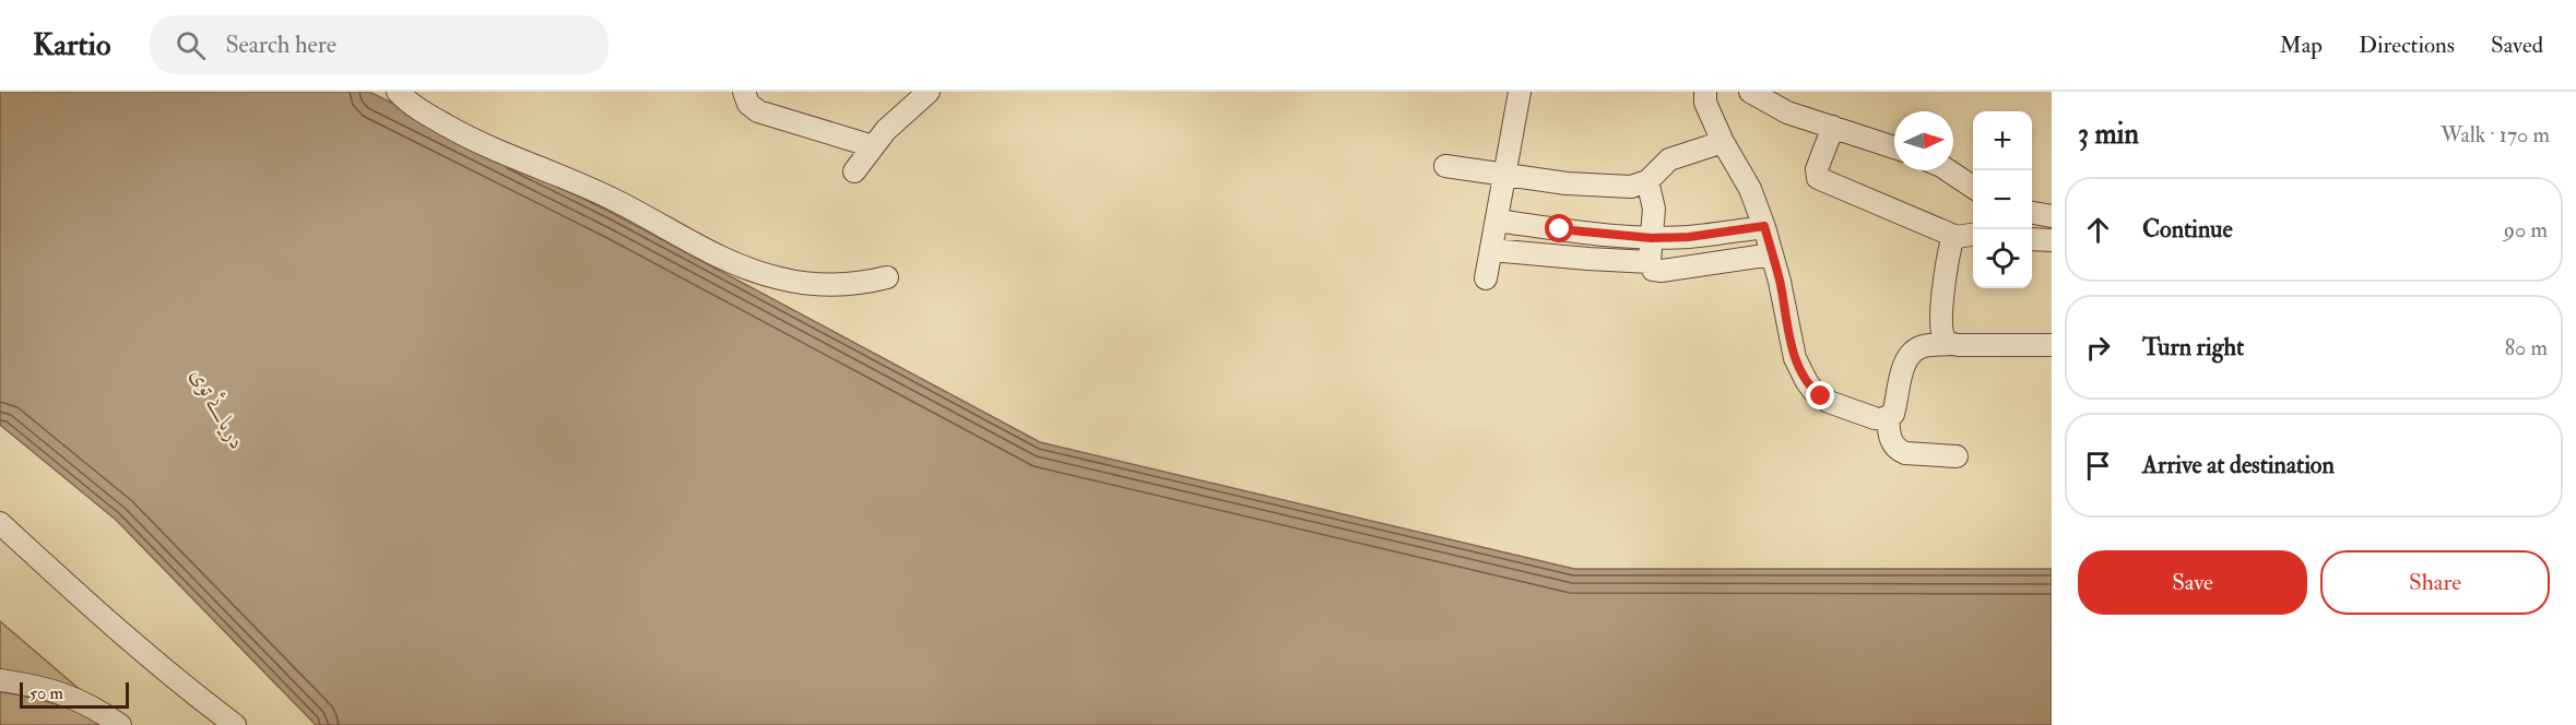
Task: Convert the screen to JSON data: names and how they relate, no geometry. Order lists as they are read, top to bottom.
{
  "water": ["دریائے توی"],
  "scale_bar": "50 m",
  "north": "right",
  "page": {
    "header": "Kartio",
    "search": "Search here",
    "nav": ["Map", "Directions", "Saved"],
    "heading": ["3 min", "Walk · 170 m"],
    "map_buttons": ["+", "−"],
    "list": [
      ["Continue", "90 m"],
      ["Turn right", "80 m"],
      "Arrive at destination"
    ],
    "buttons": ["Save", "Share"],
    "scale": "50 m"
  }
}
